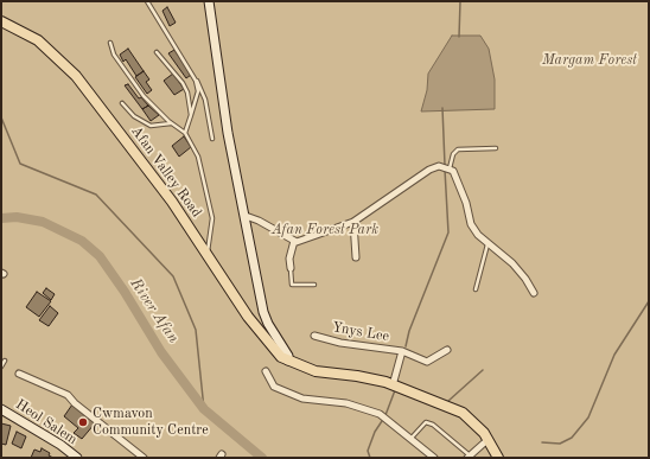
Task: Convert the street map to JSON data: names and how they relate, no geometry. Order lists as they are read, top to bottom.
{
  "streets": {
    "main road": ["Afan Valley Road", "Heol Salem"],
    "street": ["Ynys Lee"]
  },
  "water": ["River Afan"],
  "parks": ["Margam Forest", "Afan Forest Park"],
  "places": ["Cwmavon Community Centre"]
}
